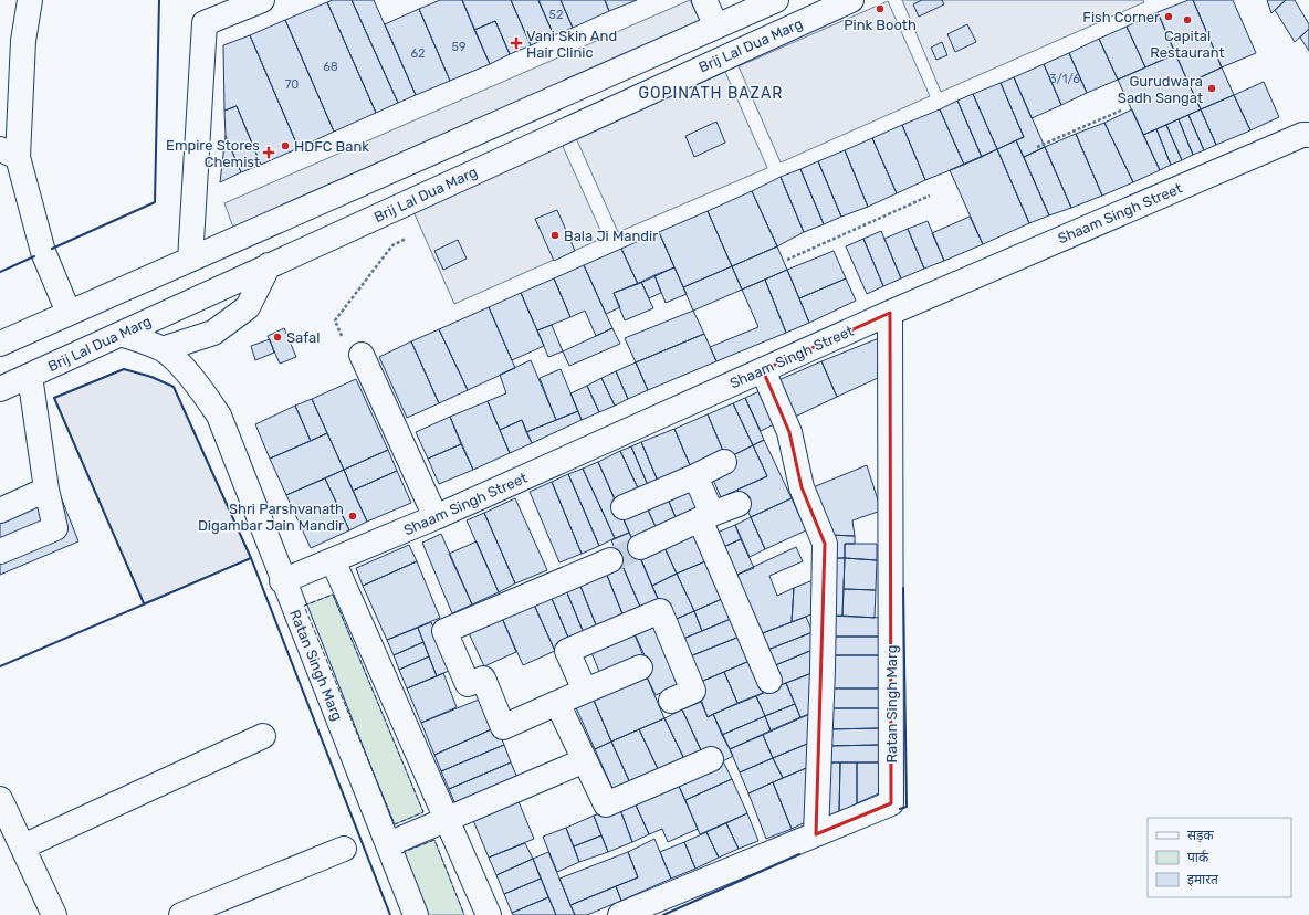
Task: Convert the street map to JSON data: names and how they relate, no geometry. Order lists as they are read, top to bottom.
{
  "streets": {
    "street": ["Brij Lal Dua Marg", "Shaam Singh Street", "Ratan Singh Marg"]
  },
  "crossings": [
    ["Shaam Singh Street", "Ratan Singh Marg"]
  ],
  "districts": ["GOPINATH BAZAR"],
  "places": {
    "other": [
      "Pink Booth",
      "Fish Corner",
      "Capital Restaurant",
      "Gurudwara Sadh Sangat",
      "HDFC Bank",
      "Bala Ji Mandir",
      "Safal",
      "Shri Parshvanath Digambar Jain Mandir"
    ],
    "health": ["Vani Skin And Hair Clinic", "Empire Stores Chemist"]
  },
  "house_numbers": [
    "52",
    "59",
    "62",
    "68",
    "3/1/6",
    "70"
  ],
  "legend": ["सड़क", "पार्क", "इमारत"]
}
